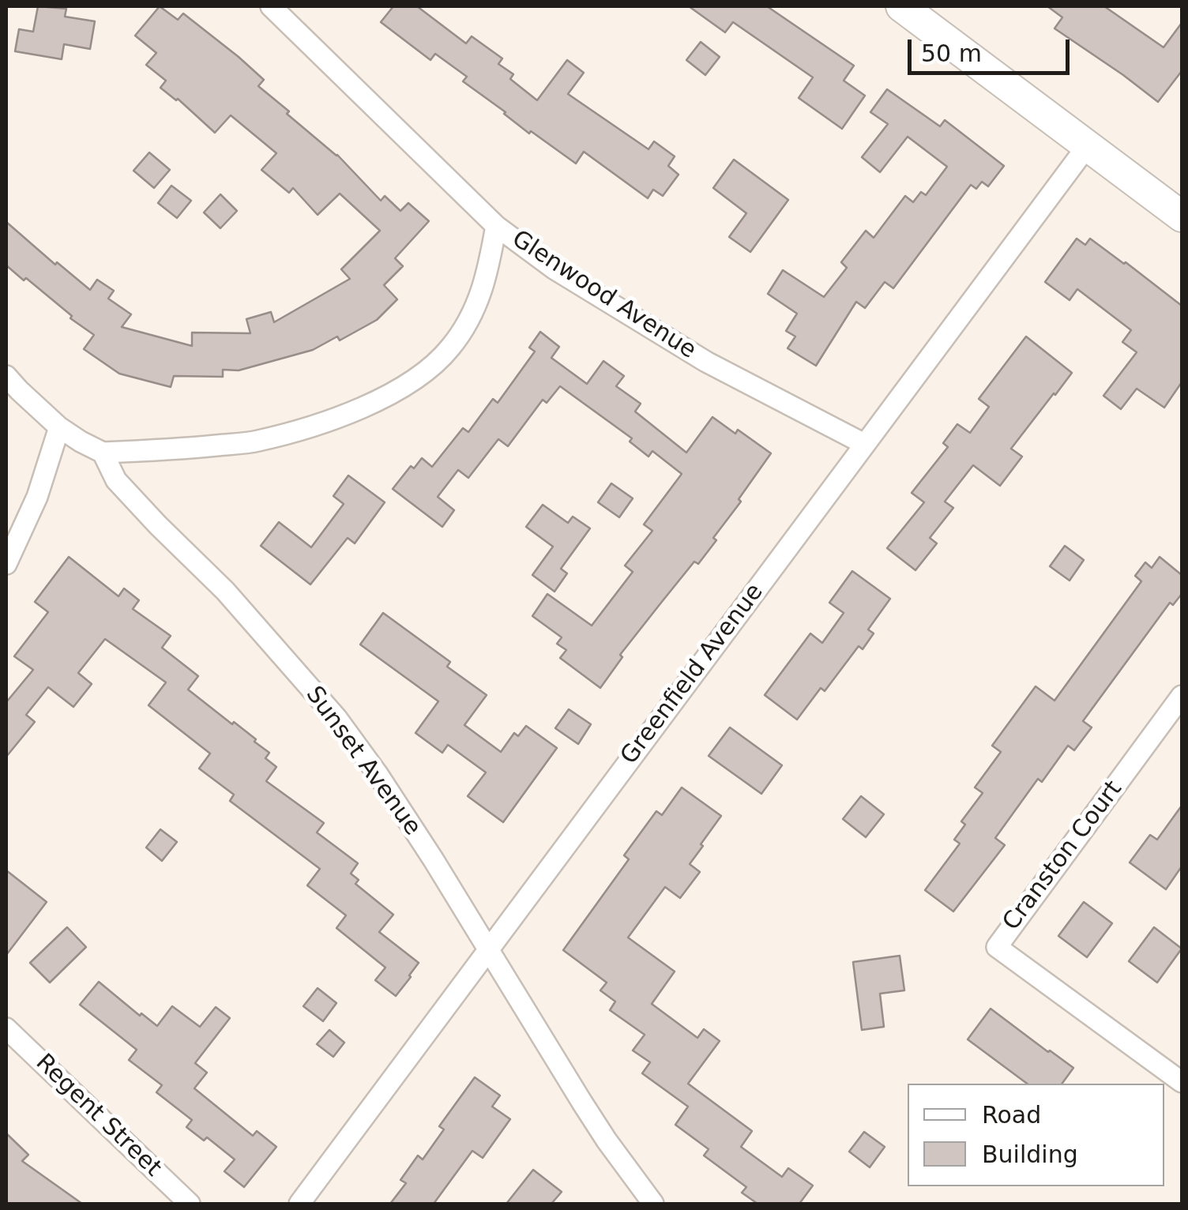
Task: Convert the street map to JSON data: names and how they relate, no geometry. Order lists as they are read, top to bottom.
{
  "streets": {
    "street": [
      "Glenwood Avenue",
      "Greenfield Avenue",
      "Sunset Avenue",
      "Cranston Court",
      "Regent Street"
    ]
  },
  "crossings": [
    ["Glenwood Avenue", "Greenfield Avenue"],
    ["Greenfield Avenue", "Sunset Avenue"]
  ],
  "legend": ["Road", "Building"],
  "scale_bar": "50 m"
}
